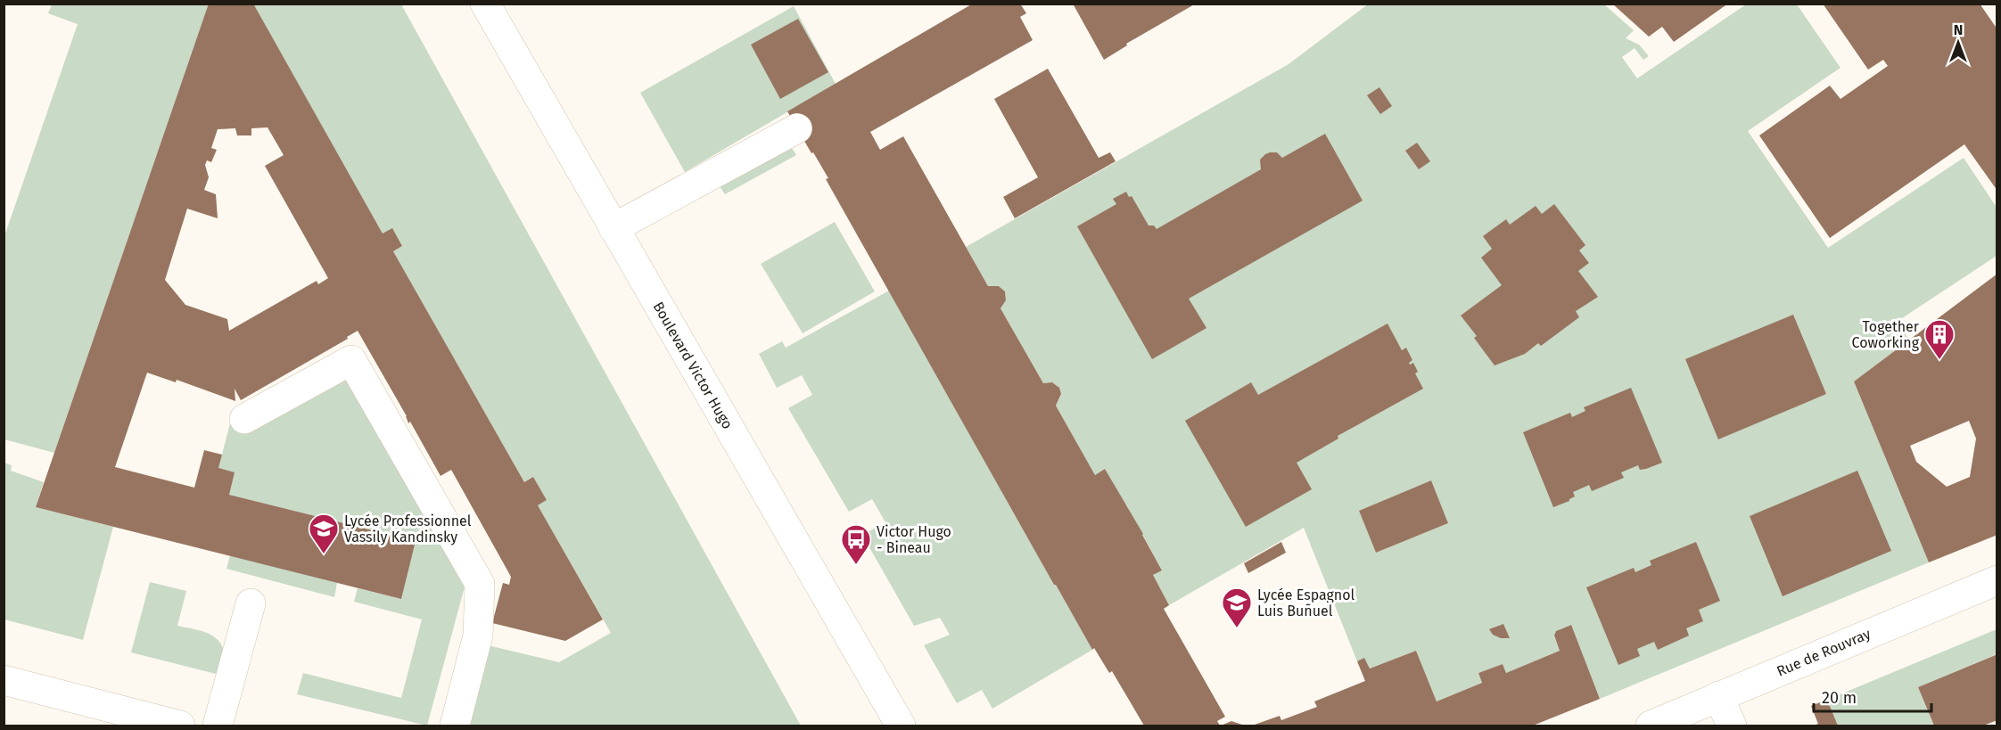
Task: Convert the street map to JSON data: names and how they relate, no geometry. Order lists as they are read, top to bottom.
{
  "streets": {
    "street": ["Boulevard Victor Hugo", "Rue de Rouvray"]
  },
  "places": {
    "building": ["Together Coworking"],
    "school or university": ["Lycée Professionnel Vassily Kandinsky", "Lycée Espagnol Luis Buñuel"],
    "bus stop": ["Victor Hugo - Bineau"]
  },
  "scale_bar": "20 m",
  "north": "top"
}
